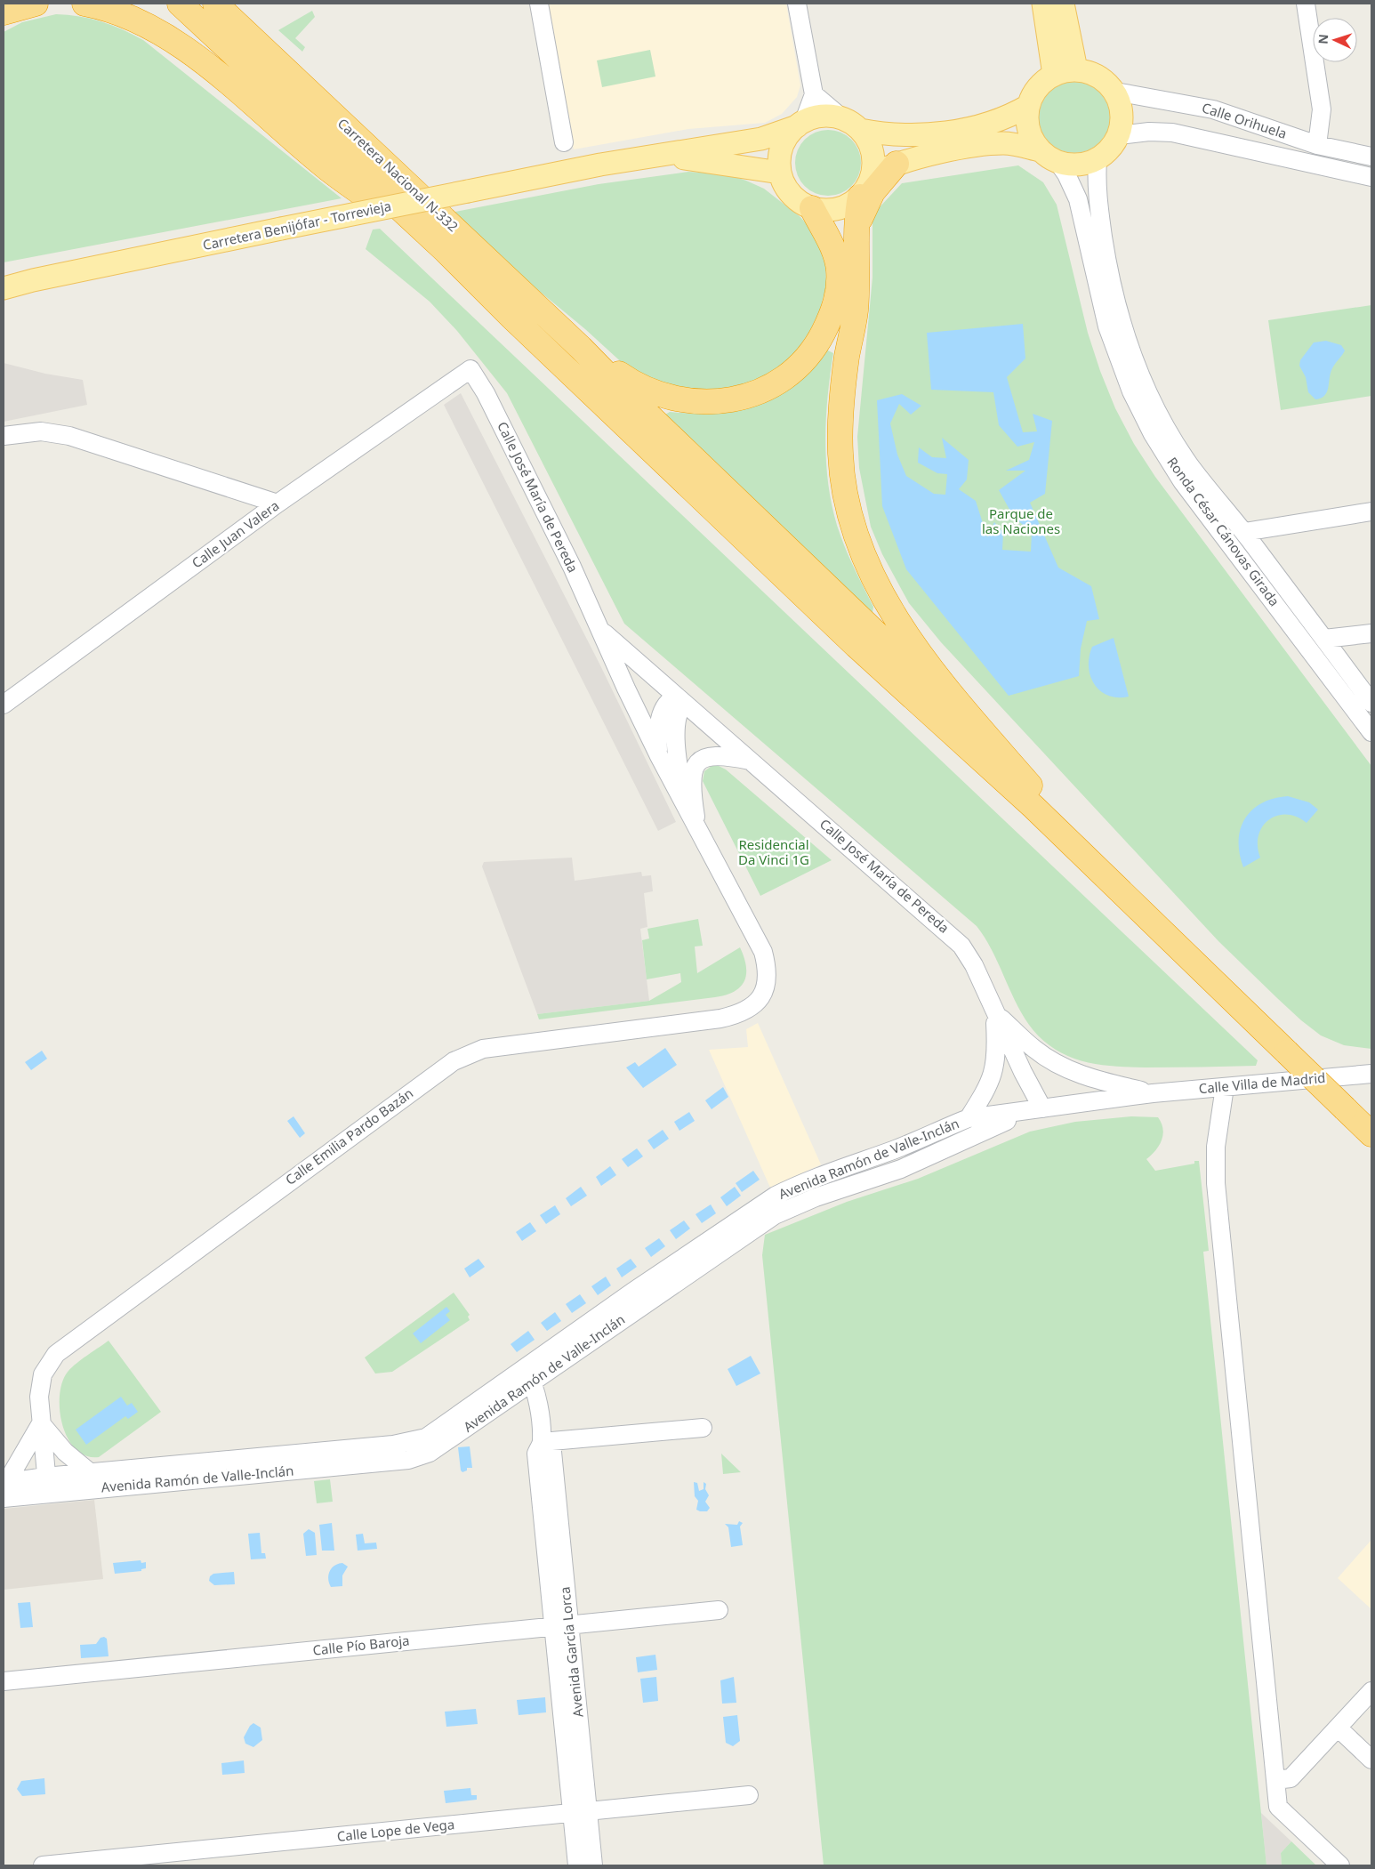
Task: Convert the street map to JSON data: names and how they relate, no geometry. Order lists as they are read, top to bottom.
{
  "streets": {
    "highway": ["Carretera Nacional N-332"],
    "main road": ["Carretera Benijófar - Torrevieja"],
    "street": [
      "Calle Orihuela",
      "Calle José María de Pereda",
      "Ronda César Cánovas Girada",
      "Calle Juan Valera",
      "Calle Villa de Madrid",
      "Calle Emilia Pardo Bazán",
      "Avenida Ramón de Valle-Inclán",
      "Calle Pío Baroja",
      "Avenida García Lorca",
      "Calle Lope de Vega"
    ]
  },
  "crossings": [
    ["Calle Orihuela", "Ronda César Cánovas Girada"],
    ["Calle José María de Pereda", "Calle Juan Valera"],
    ["Calle José María de Pereda", "Calle Villa de Madrid"],
    ["Calle José María de Pereda", "Calle Emilia Pardo Bazán"],
    ["Calle José María de Pereda", "Avenida Ramón de Valle-Inclán"],
    ["Calle Villa de Madrid", "Avenida Ramón de Valle-Inclán"],
    ["Calle Emilia Pardo Bazán", "Avenida Ramón de Valle-Inclán"],
    ["Avenida Ramón de Valle-Inclán", "Avenida García Lorca"],
    ["Calle Pío Baroja", "Avenida García Lorca"],
    ["Avenida García Lorca", "Calle Lope de Vega"]
  ],
  "parks": ["Parque de las Naciones", "Residencial Da Vinci 1G"],
  "north": "left"
}
